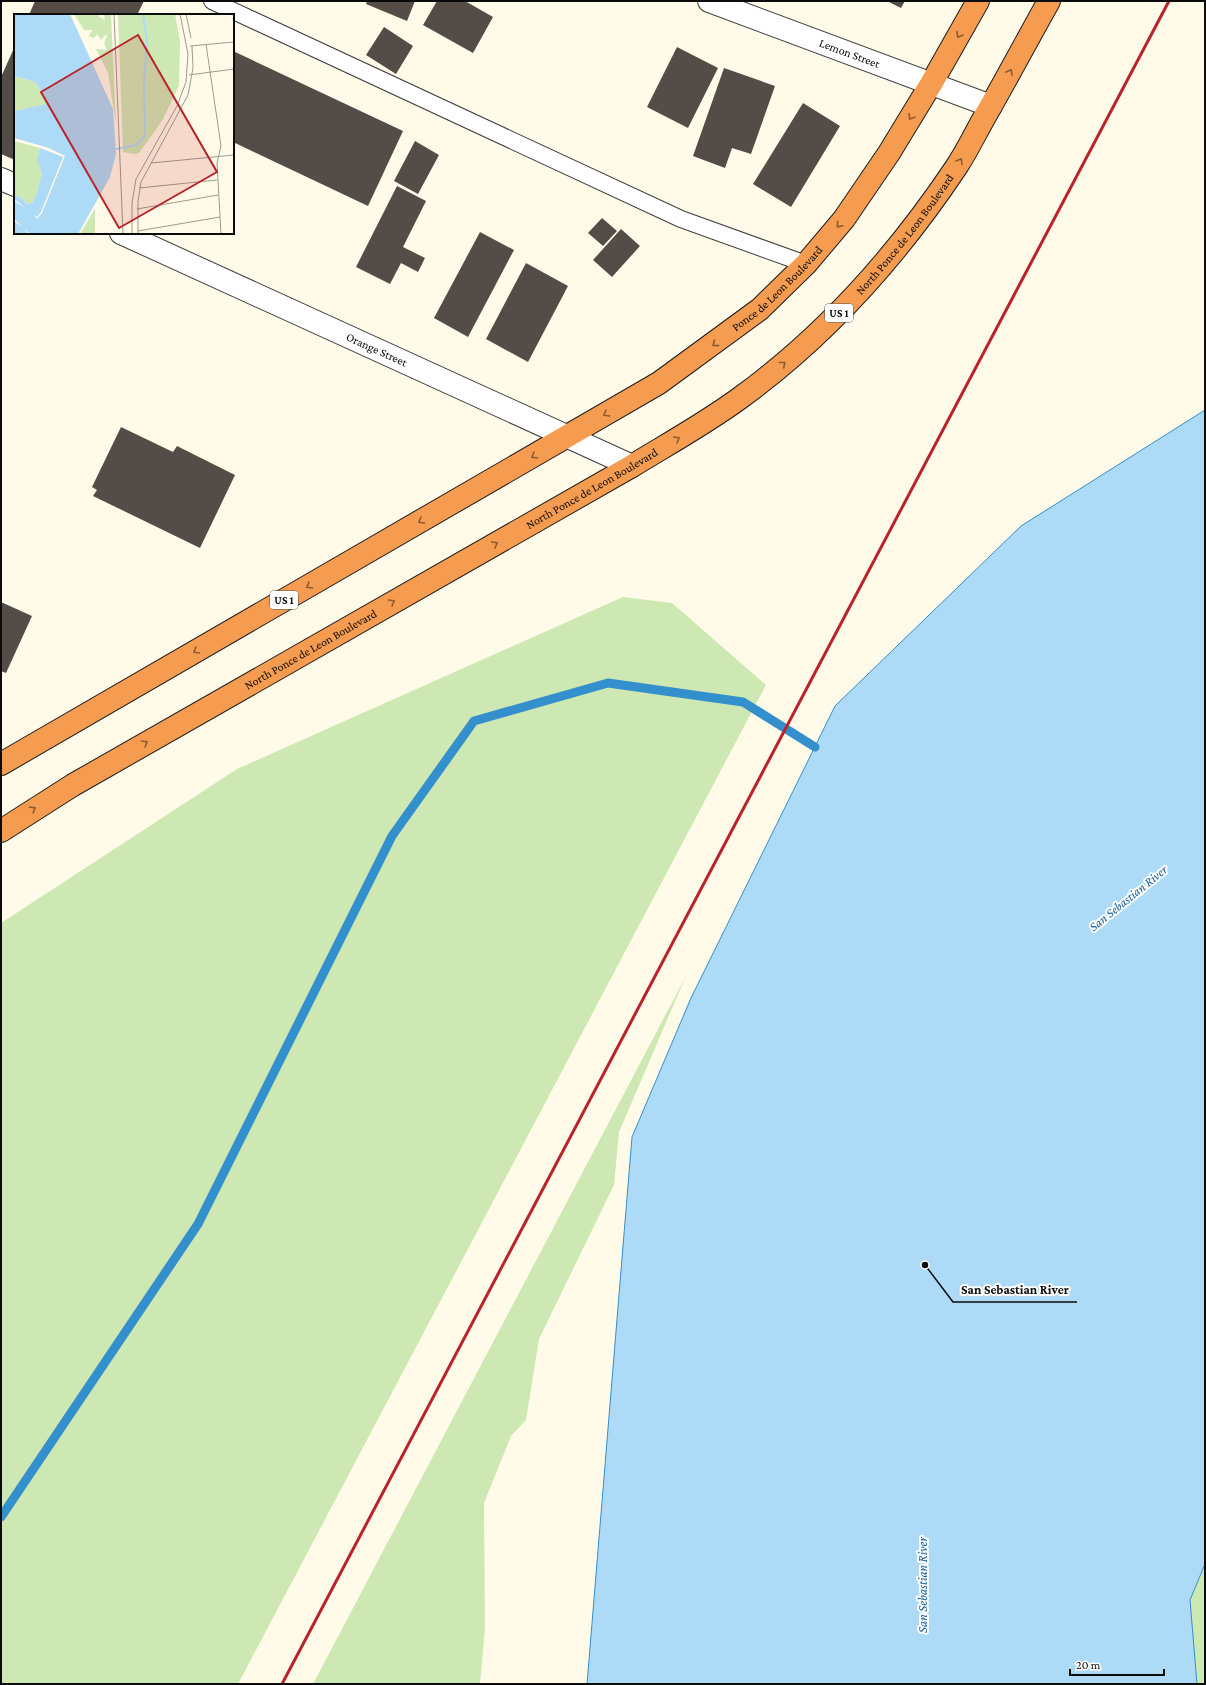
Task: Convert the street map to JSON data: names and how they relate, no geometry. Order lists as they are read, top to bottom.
{
  "streets": {
    "highway": ["North Ponce de Leon Boulevard", "Ponce de Leon Boulevard", "US 1"],
    "street": ["Lemon Street", "Orange Street"]
  },
  "crossings": [
    ["Lemon Street", "North Ponce de Leon Boulevard"],
    ["Lemon Street", "Ponce de Leon Boulevard"],
    ["Lemon Street", "US 1"],
    ["North Ponce de Leon Boulevard", "Orange Street"],
    ["Ponce de Leon Boulevard", "US 1"],
    ["Ponce de Leon Boulevard", "Orange Street"],
    ["US 1", "Orange Street"]
  ],
  "one_way": ["Ponce de Leon Boulevard"],
  "water": ["San Sebastian River"],
  "places": ["San Sebastian River"],
  "scale_bar": "20 m"
}
